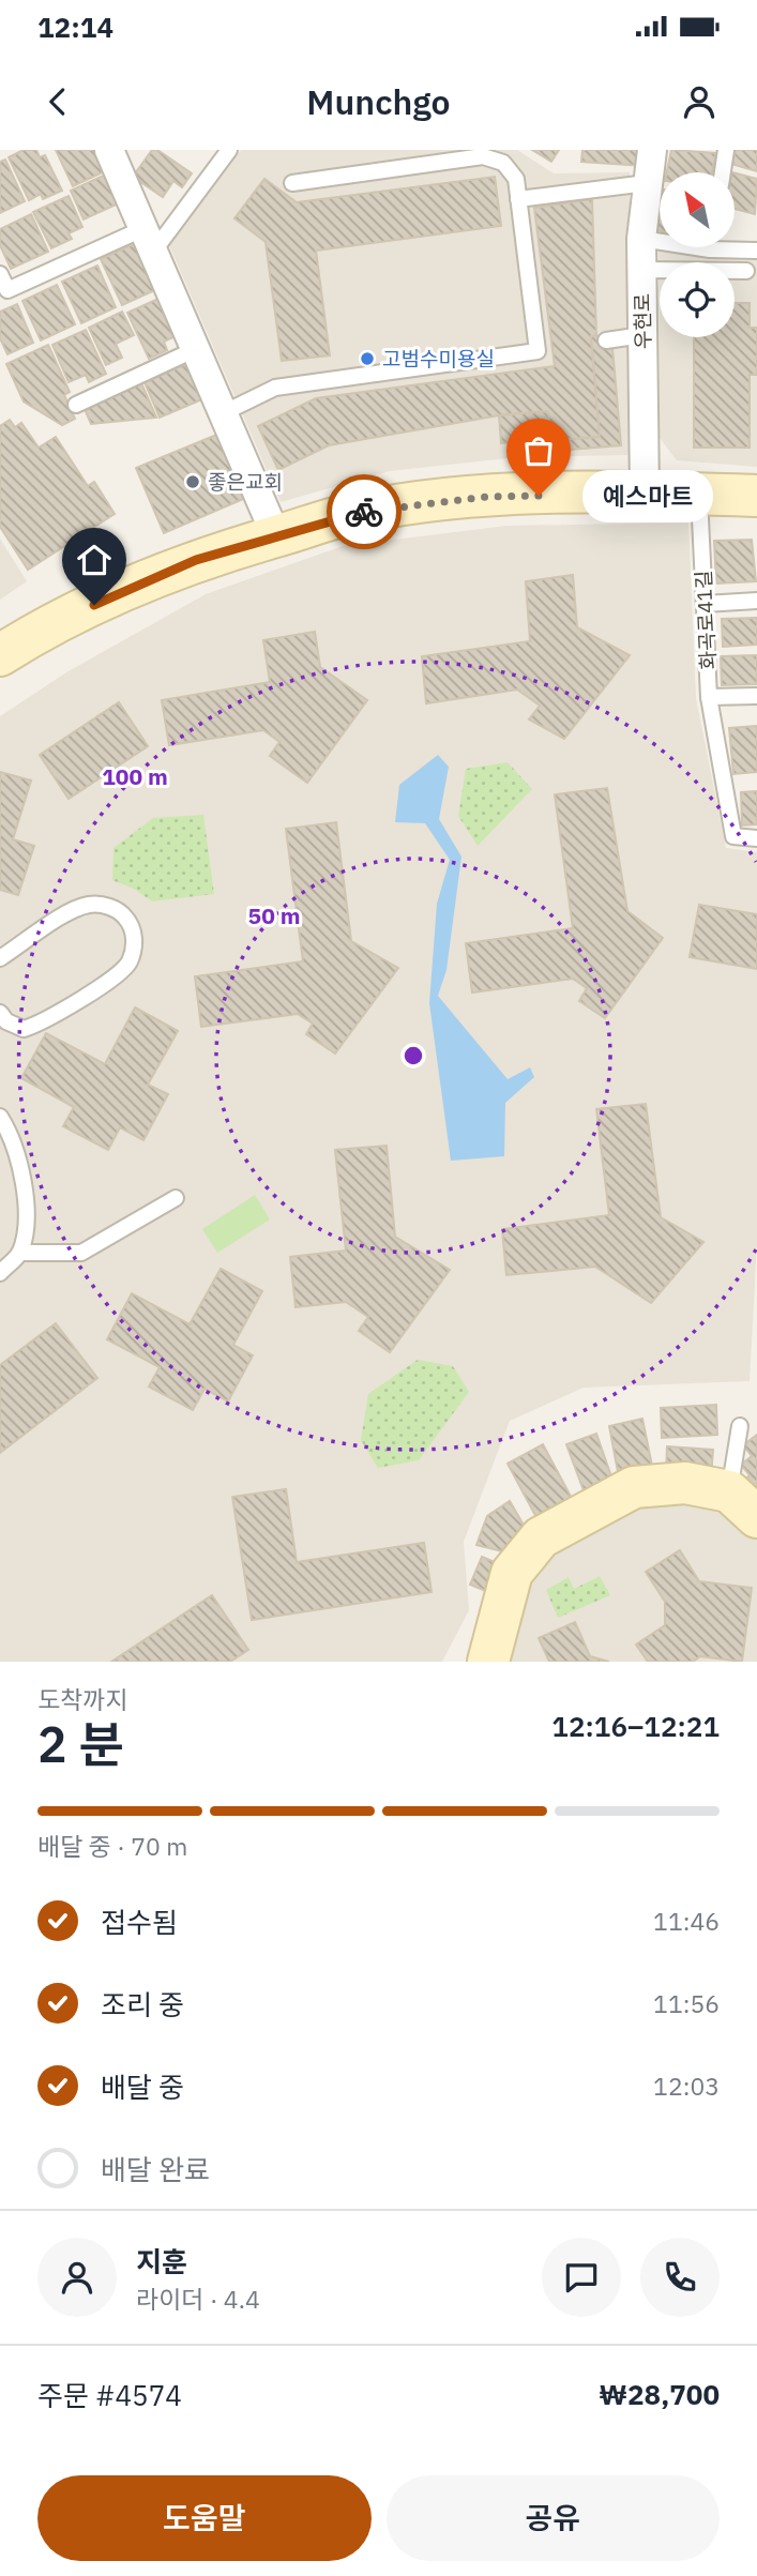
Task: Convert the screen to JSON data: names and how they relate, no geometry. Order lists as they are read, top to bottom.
{
  "streets": {
    "street": ["우현로"],
    "lane": ["화곡로41길"]
  },
  "places": ["고범수미용실", "좋은교회", "예스마트"],
  "north": "top left",
  "page": {
    "status": "12:14",
    "header": "Munchgo",
    "bubble": "예스마트",
    "heading": ["2 분", "도착까지", "12:16–12:21"],
    "panel": [
      "지훈",
      "라이더 · 4.4",
      "주문 #4574",
      "₩28,700"
    ],
    "bar": "배달 중 · 70 m",
    "list": [
      ["접수됨", "11:46"],
      ["조리 중", "11:56"],
      ["배달 중", "12:03"],
      "배달 완료"
    ],
    "buttons": ["도움말", "공유"]
  },
  "rings": ["100 m", "50 m"]
}
